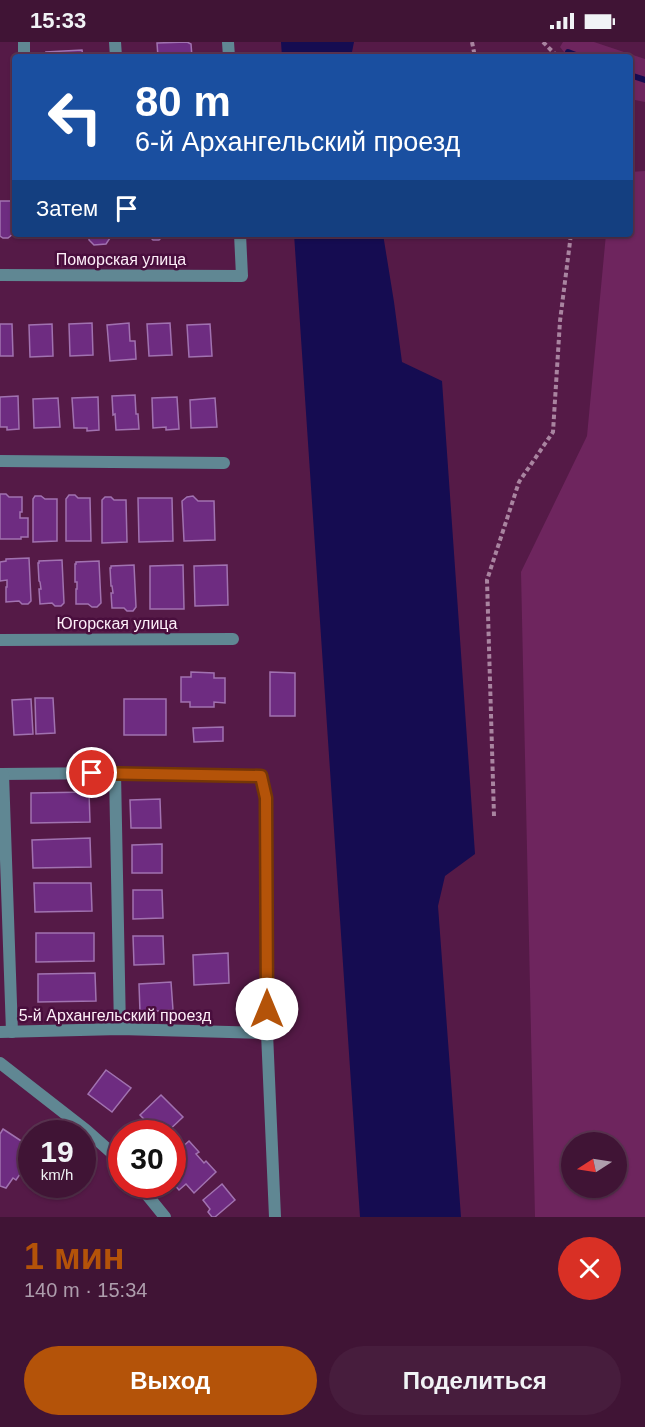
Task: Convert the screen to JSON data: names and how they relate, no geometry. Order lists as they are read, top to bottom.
{
  "streets": {
    "street": ["Поморская улица", "Югорская улица", "5-й Архангельский проезд"]
  },
  "north": "left",
  "page": {
    "status": "15:33",
    "turn": ["80 m", "6-й Архангельский проезд"],
    "then": "Затем",
    "speed": "19 km/h",
    "limit": "30",
    "heading": ["1 мин", "140 m · 15:34"],
    "buttons": ["Выход", "Поделиться"]
  }
}
